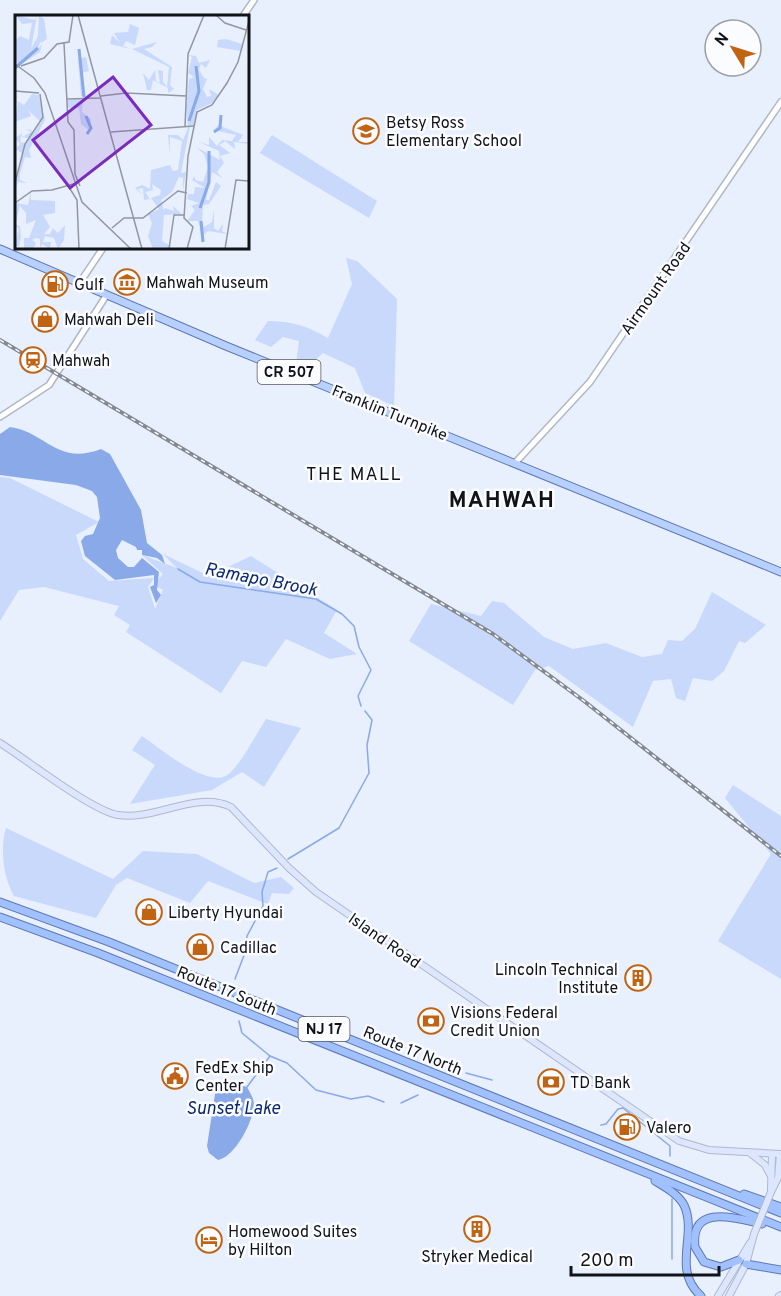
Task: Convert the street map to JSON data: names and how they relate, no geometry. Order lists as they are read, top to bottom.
{
  "streets": {
    "highway": ["Route 17 South", "NJ 17", "Route 17 North"],
    "main road": ["CR 507", "Franklin Turnpike", "Island Road"],
    "street": ["Airmount Road"]
  },
  "crossings": [
    ["Airmount Road", "Franklin Turnpike"],
    ["Route 17 South", "NJ 17"],
    ["NJ 17", "Route 17 North"]
  ],
  "districts": ["THE MALL", "MAHWAH"],
  "water": ["Ramapo Brook", "Sunset Lake"],
  "places": {
    "school or university": ["Betsy Ross Elementary School"],
    "museum": ["Mahwah Museum"],
    "fuel station": ["Gulf", "Valero"],
    "shop": ["Mahwah Deli", "Liberty Hyundai", "Cadillac"],
    "station": ["Mahwah"],
    "building": ["Lincoln Technical Institute", "Stryker Medical"],
    "bank": ["Visions Federal Credit Union", "TD Bank"],
    "public building": ["FedEx Ship Center"],
    "hotel": ["Homewood Suites by Hilton"]
  },
  "scale_bar": "200 m",
  "north": "top left"
}
